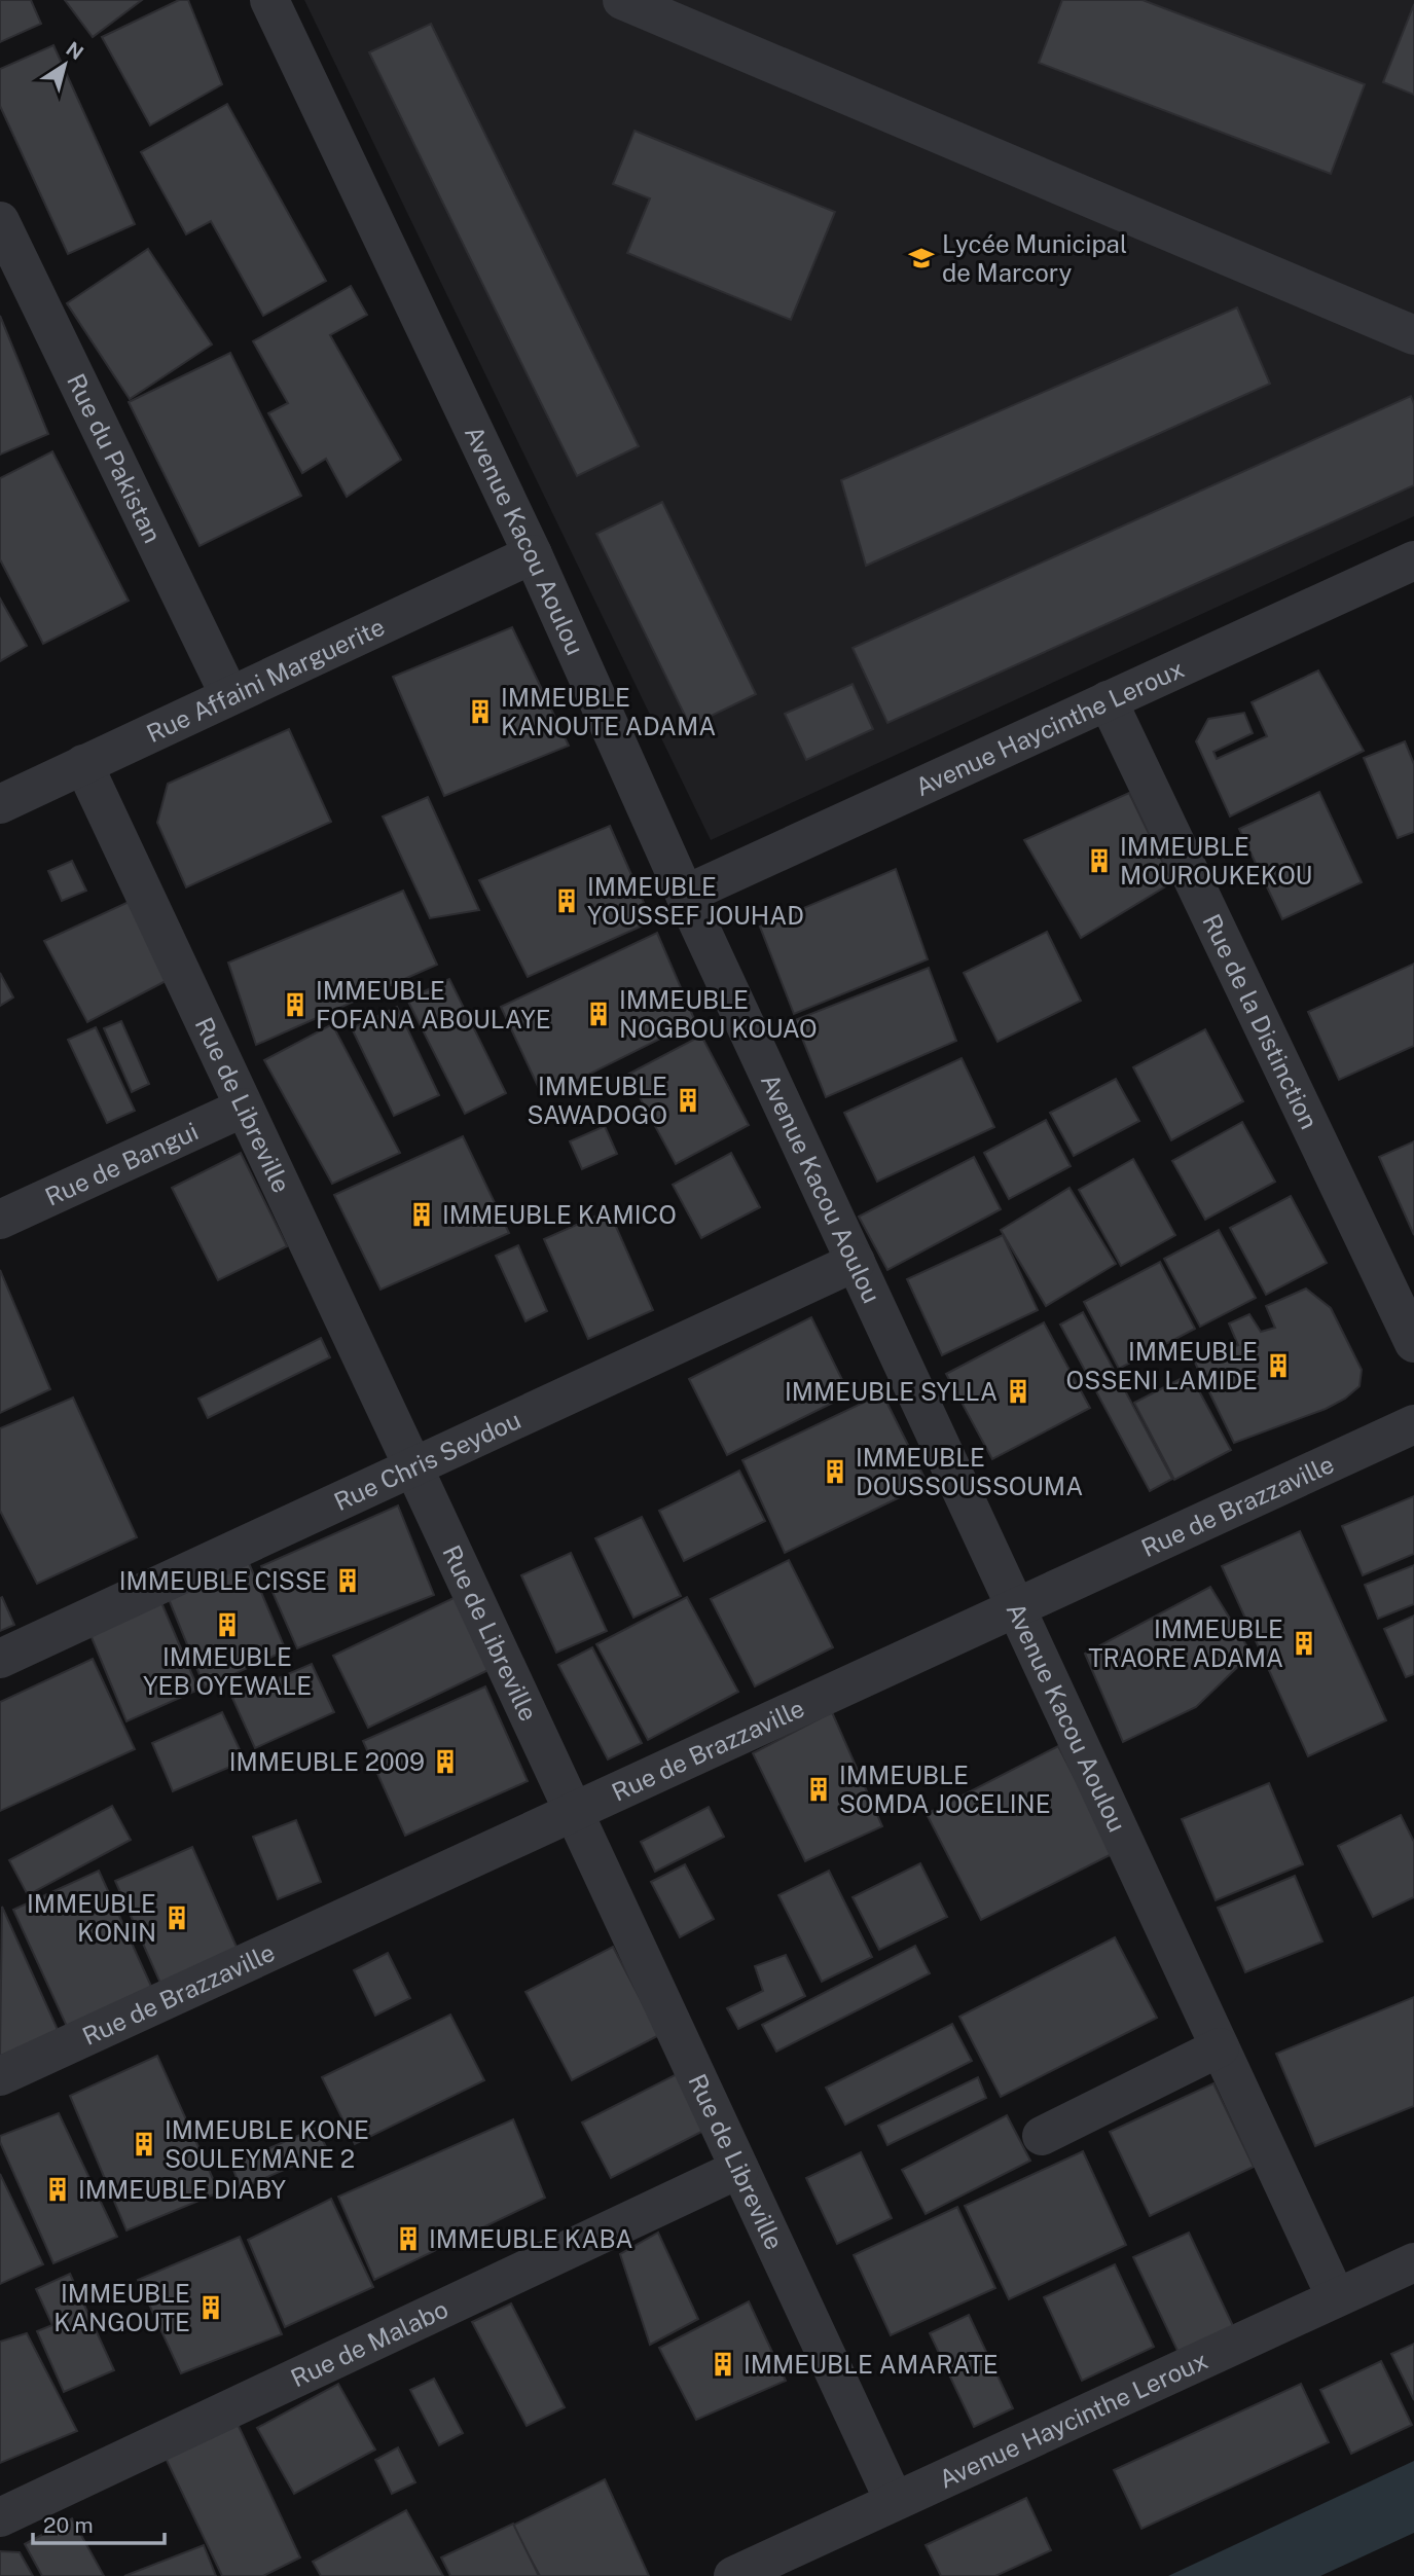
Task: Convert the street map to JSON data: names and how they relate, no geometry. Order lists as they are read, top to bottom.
{
  "streets": {
    "street": [
      "Rue du Pakistan",
      "Avenue Kacou Aoulou",
      "Rue Affaini Marguerite",
      "Avenue Haycinthe Leroux",
      "Rue de la Distinction",
      "Rue de Libreville",
      "Rue de Bangui",
      "Rue Chris Seydou",
      "Rue de Brazzaville",
      "Rue de Malabo"
    ]
  },
  "crossings": [
    ["Rue du Pakistan", "Rue Affaini Marguerite"],
    ["Avenue Kacou Aoulou", "Rue Affaini Marguerite"],
    ["Avenue Kacou Aoulou", "Avenue Haycinthe Leroux"],
    ["Avenue Kacou Aoulou", "Rue Chris Seydou"],
    ["Avenue Kacou Aoulou", "Rue de Brazzaville"],
    ["Rue Affaini Marguerite", "Rue de Libreville"],
    ["Avenue Haycinthe Leroux", "Rue de la Distinction"],
    ["Avenue Haycinthe Leroux", "Rue de Libreville"],
    ["Rue de Libreville", "Rue de Bangui"],
    ["Rue de Libreville", "Rue Chris Seydou"],
    ["Rue de Libreville", "Rue de Brazzaville"],
    ["Rue de Libreville", "Rue de Malabo"]
  ],
  "places": {
    "school or university": ["Lycée Municipal de Marcory"],
    "building": [
      "IMMEUBLE KANOUTE ADAMA",
      "IMMEUBLE MOUROUKEKOU",
      "IMMEUBLE YOUSSEF JOUHAD",
      "IMMEUBLE FOFANA ABOULAYE",
      "IMMEUBLE NOGBOU KOUAO",
      "IMMEUBLE SAWADOGO",
      "IMMEUBLE KAMICO",
      "IMMEUBLE OSSENI LAMIDE",
      "IMMEUBLE SYLLA",
      "IMMEUBLE DOUSSOUSSOUMA",
      "IMMEUBLE CISSE",
      "IMMEUBLE YEB OYEWALE",
      "IMMEUBLE TRAORE ADAMA",
      "IMMEUBLE 2009",
      "IMMEUBLE SOMDA JOCELINE",
      "IMMEUBLE KONIN",
      "IMMEUBLE KONE SOULEYMANE 2",
      "IMMEUBLE DIABY",
      "IMMEUBLE KABA",
      "IMMEUBLE KANGOUTE",
      "IMMEUBLE AMARATE"
    ]
  },
  "scale_bar": "20 m",
  "north": "top right"
}
